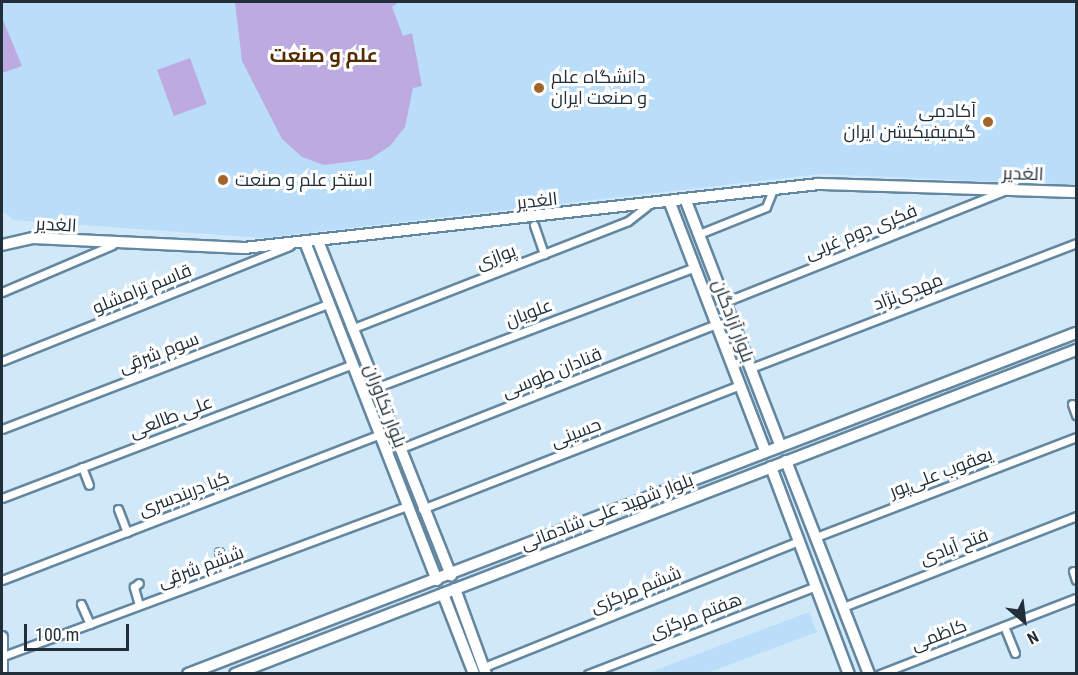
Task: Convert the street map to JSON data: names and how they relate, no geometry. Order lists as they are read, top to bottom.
{
  "streets": {
    "main road": [
      "الغدیر",
      "بلوار آزادگان",
      "بلوار تکاوران",
      "بلوار شهید علی شادمانی"
    ],
    "street": [
      "فکری دوم غربی",
      "پوازی",
      "قاسم ترامشلو",
      "مهدی‌نژاد",
      "علویان",
      "سوم شرقی",
      "قنادان طوسی",
      "علی طالعی",
      "حسینی",
      "یعقوب علی‌پور",
      "کیا دربندسری",
      "فتح آبادی",
      "ششم شرقی",
      "ششم مرکزی",
      "هفتم مرکزی",
      "کاظمی"
    ]
  },
  "crossings": [
    ["الغدیر", "فکری دوم غربی"],
    ["الغدیر", "پوازی"],
    ["الغدیر", "قاسم ترامشلو"],
    ["الغدیر", "بلوار آزادگان"],
    ["الغدیر", "بلوار تکاوران"],
    ["فکری دوم غربی", "بلوار آزادگان"],
    ["پوازی", "بلوار تکاوران"],
    ["مهدی‌نژاد", "بلوار آزادگان"],
    ["علویان", "بلوار آزادگان"],
    ["علویان", "بلوار تکاوران"],
    ["بلوار آزادگان", "قنادان طوسی"],
    ["بلوار آزادگان", "حسینی"],
    ["بلوار آزادگان", "بلوار شهید علی شادمانی"],
    ["سوم شرقی", "بلوار تکاوران"],
    ["قنادان طوسی", "بلوار تکاوران"],
    ["بلوار تکاوران", "علی طالعی"],
    ["بلوار تکاوران", "حسینی"],
    ["بلوار تکاوران", "کیا دربندسری"],
    ["بلوار تکاوران", "بلوار شهید علی شادمانی"],
    ["بلوار تکاوران", "ششم شرقی"]
  ],
  "districts": ["علم و صنعت"],
  "places": ["دانشگاه علم و صنعت ایران", "آکادمی گیمیفیکیشن ایران", "استخر علم و صنعت"],
  "scale_bar": "100 m",
  "north": "bottom right"
}
